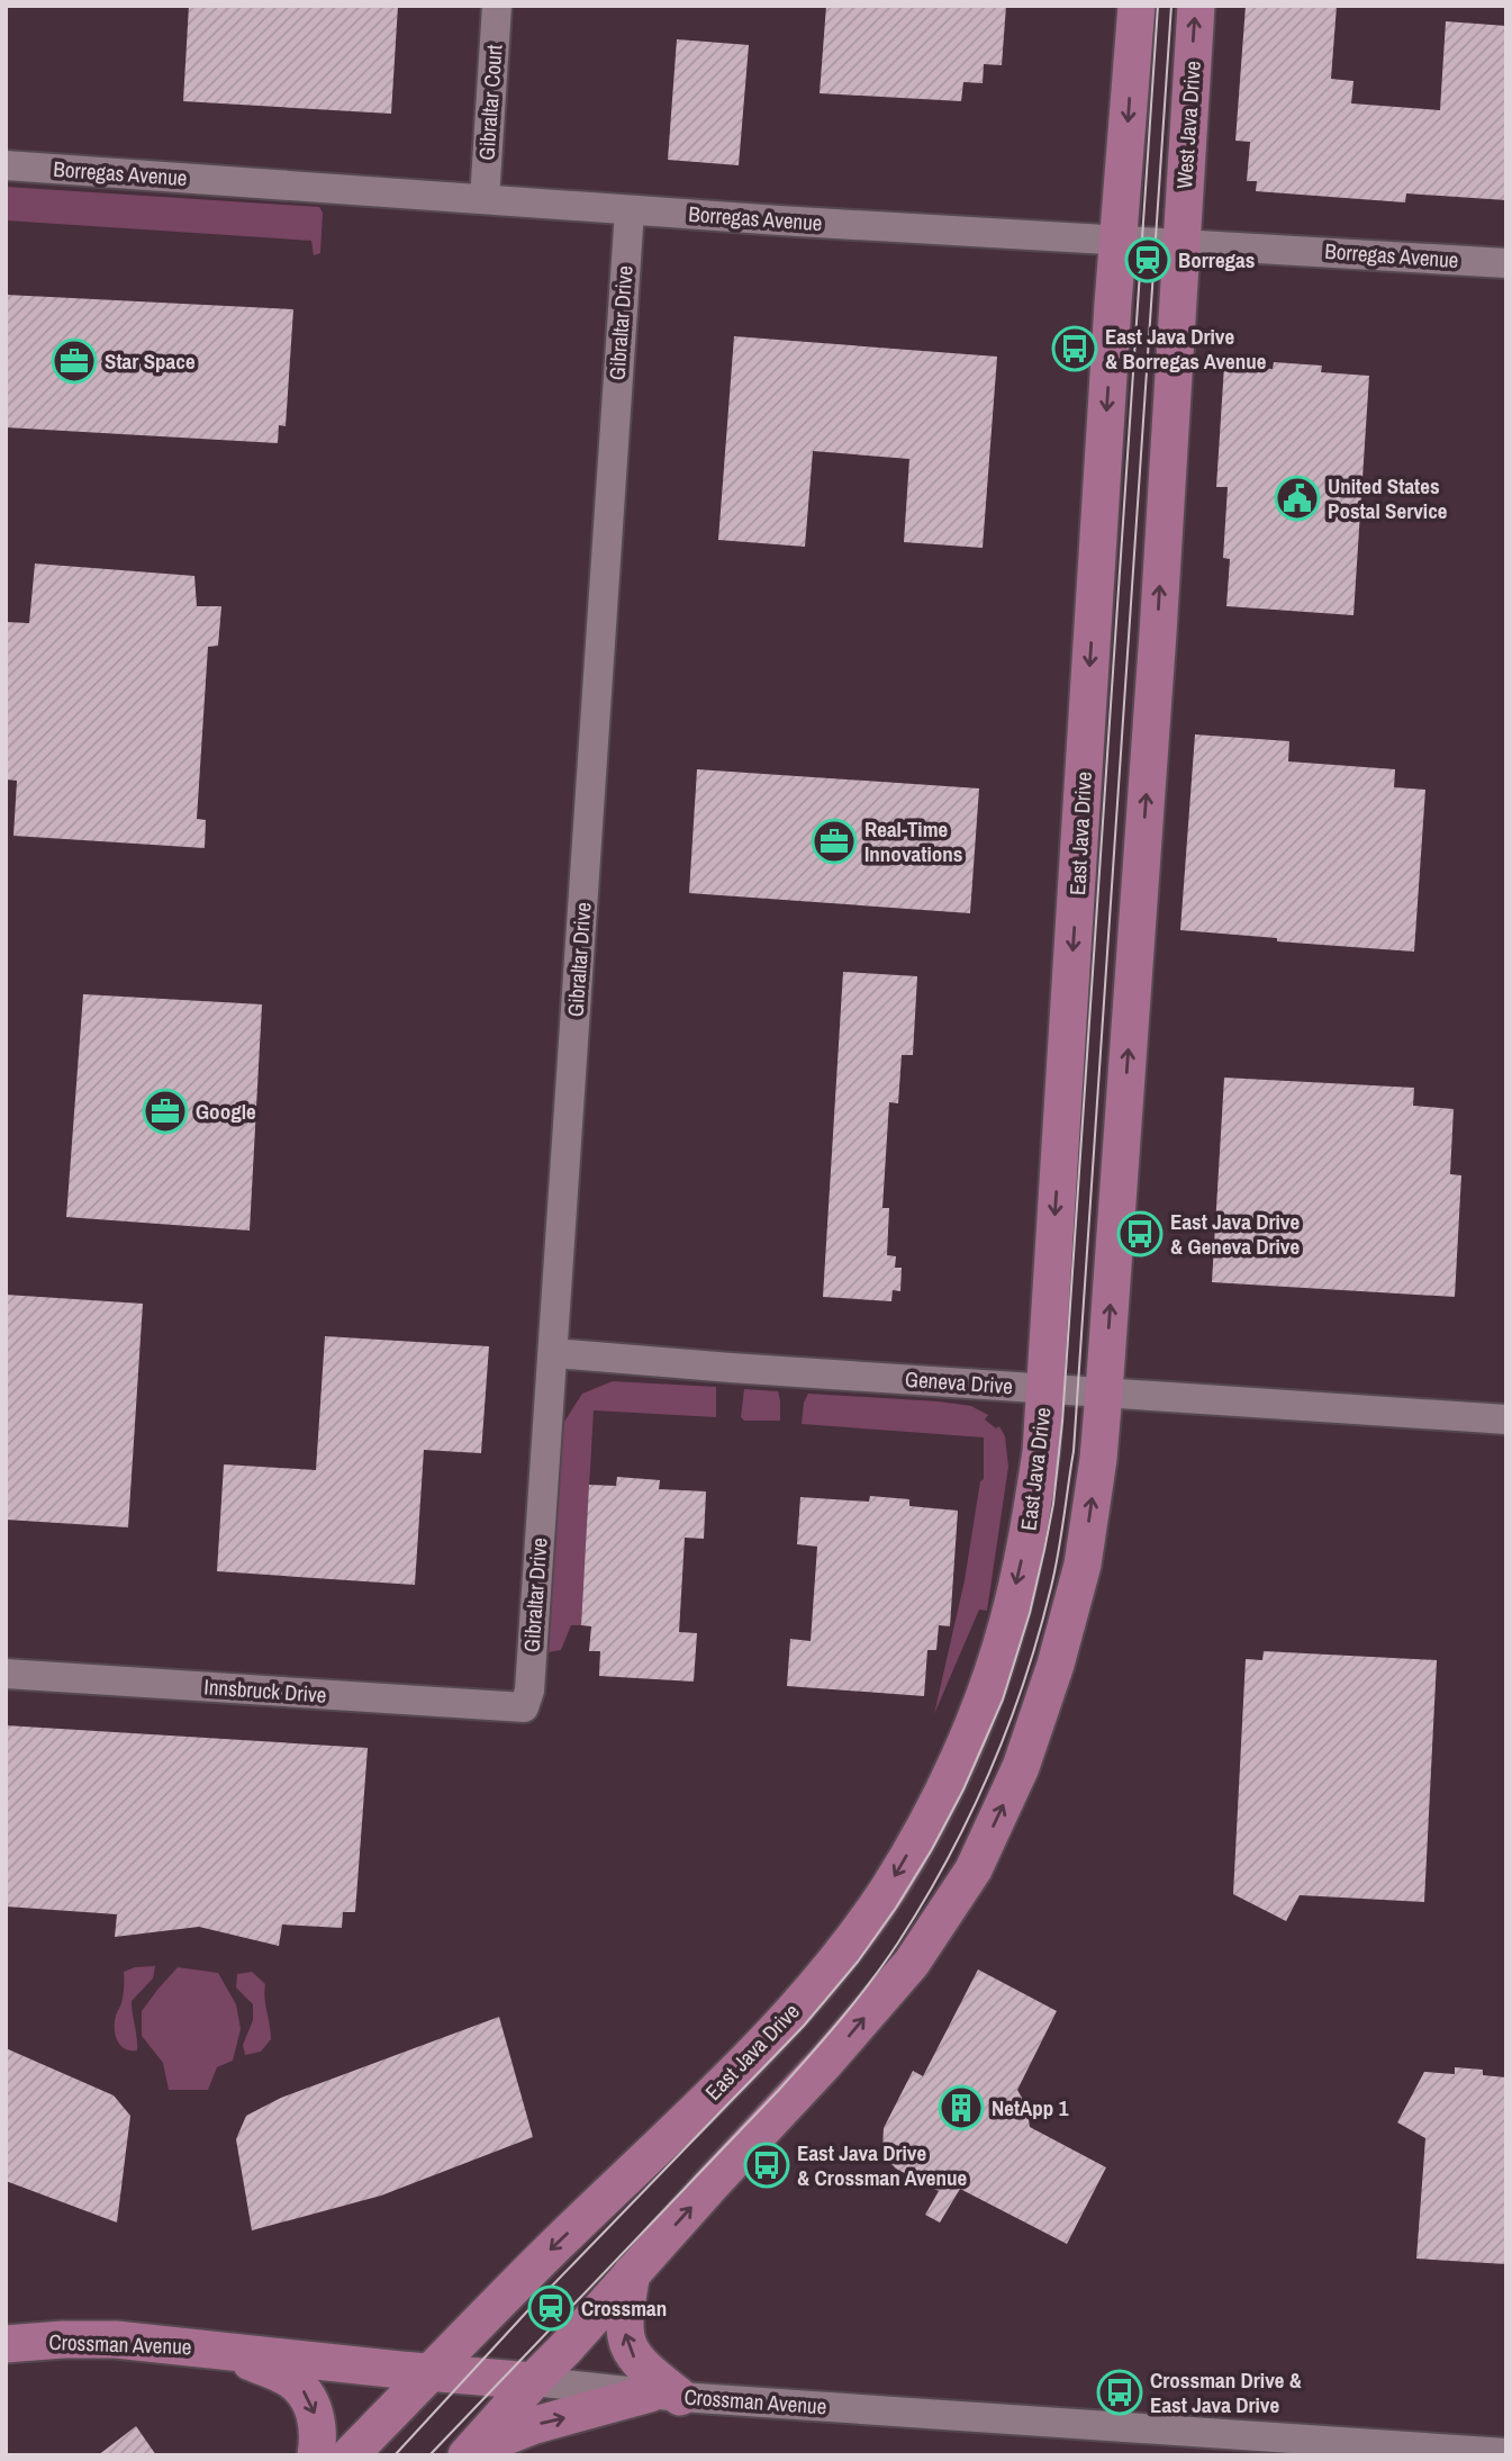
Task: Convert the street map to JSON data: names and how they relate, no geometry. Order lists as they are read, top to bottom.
{
  "streets": {
    "main road": ["West Java Drive", "East Java Drive", "Crossman Avenue"],
    "street": [
      "Gibraltar Court",
      "Borregas Avenue",
      "Gibraltar Drive",
      "Geneva Drive",
      "Innsbruck Drive"
    ]
  },
  "crossings": [
    ["Gibraltar Court", "Borregas Avenue"],
    ["West Java Drive", "Borregas Avenue"],
    ["Borregas Avenue", "Gibraltar Drive"],
    ["Borregas Avenue", "East Java Drive"],
    ["Gibraltar Drive", "Geneva Drive"],
    ["Gibraltar Drive", "Innsbruck Drive"],
    ["East Java Drive", "Geneva Drive"],
    ["East Java Drive", "Crossman Avenue"]
  ],
  "places": {
    "station": ["Borregas", "Crossman"],
    "bus stop": [
      "East Java Drive & Borregas Avenue",
      "East Java Drive & Geneva Drive",
      "East Java Drive & Crossman Avenue",
      "Crossman Drive & East Java Drive"
    ],
    "office": ["Star Space", "Real-Time Innovations", "Google"],
    "public building": ["United States Postal Service"],
    "building": ["NetApp 1"]
  }
}
